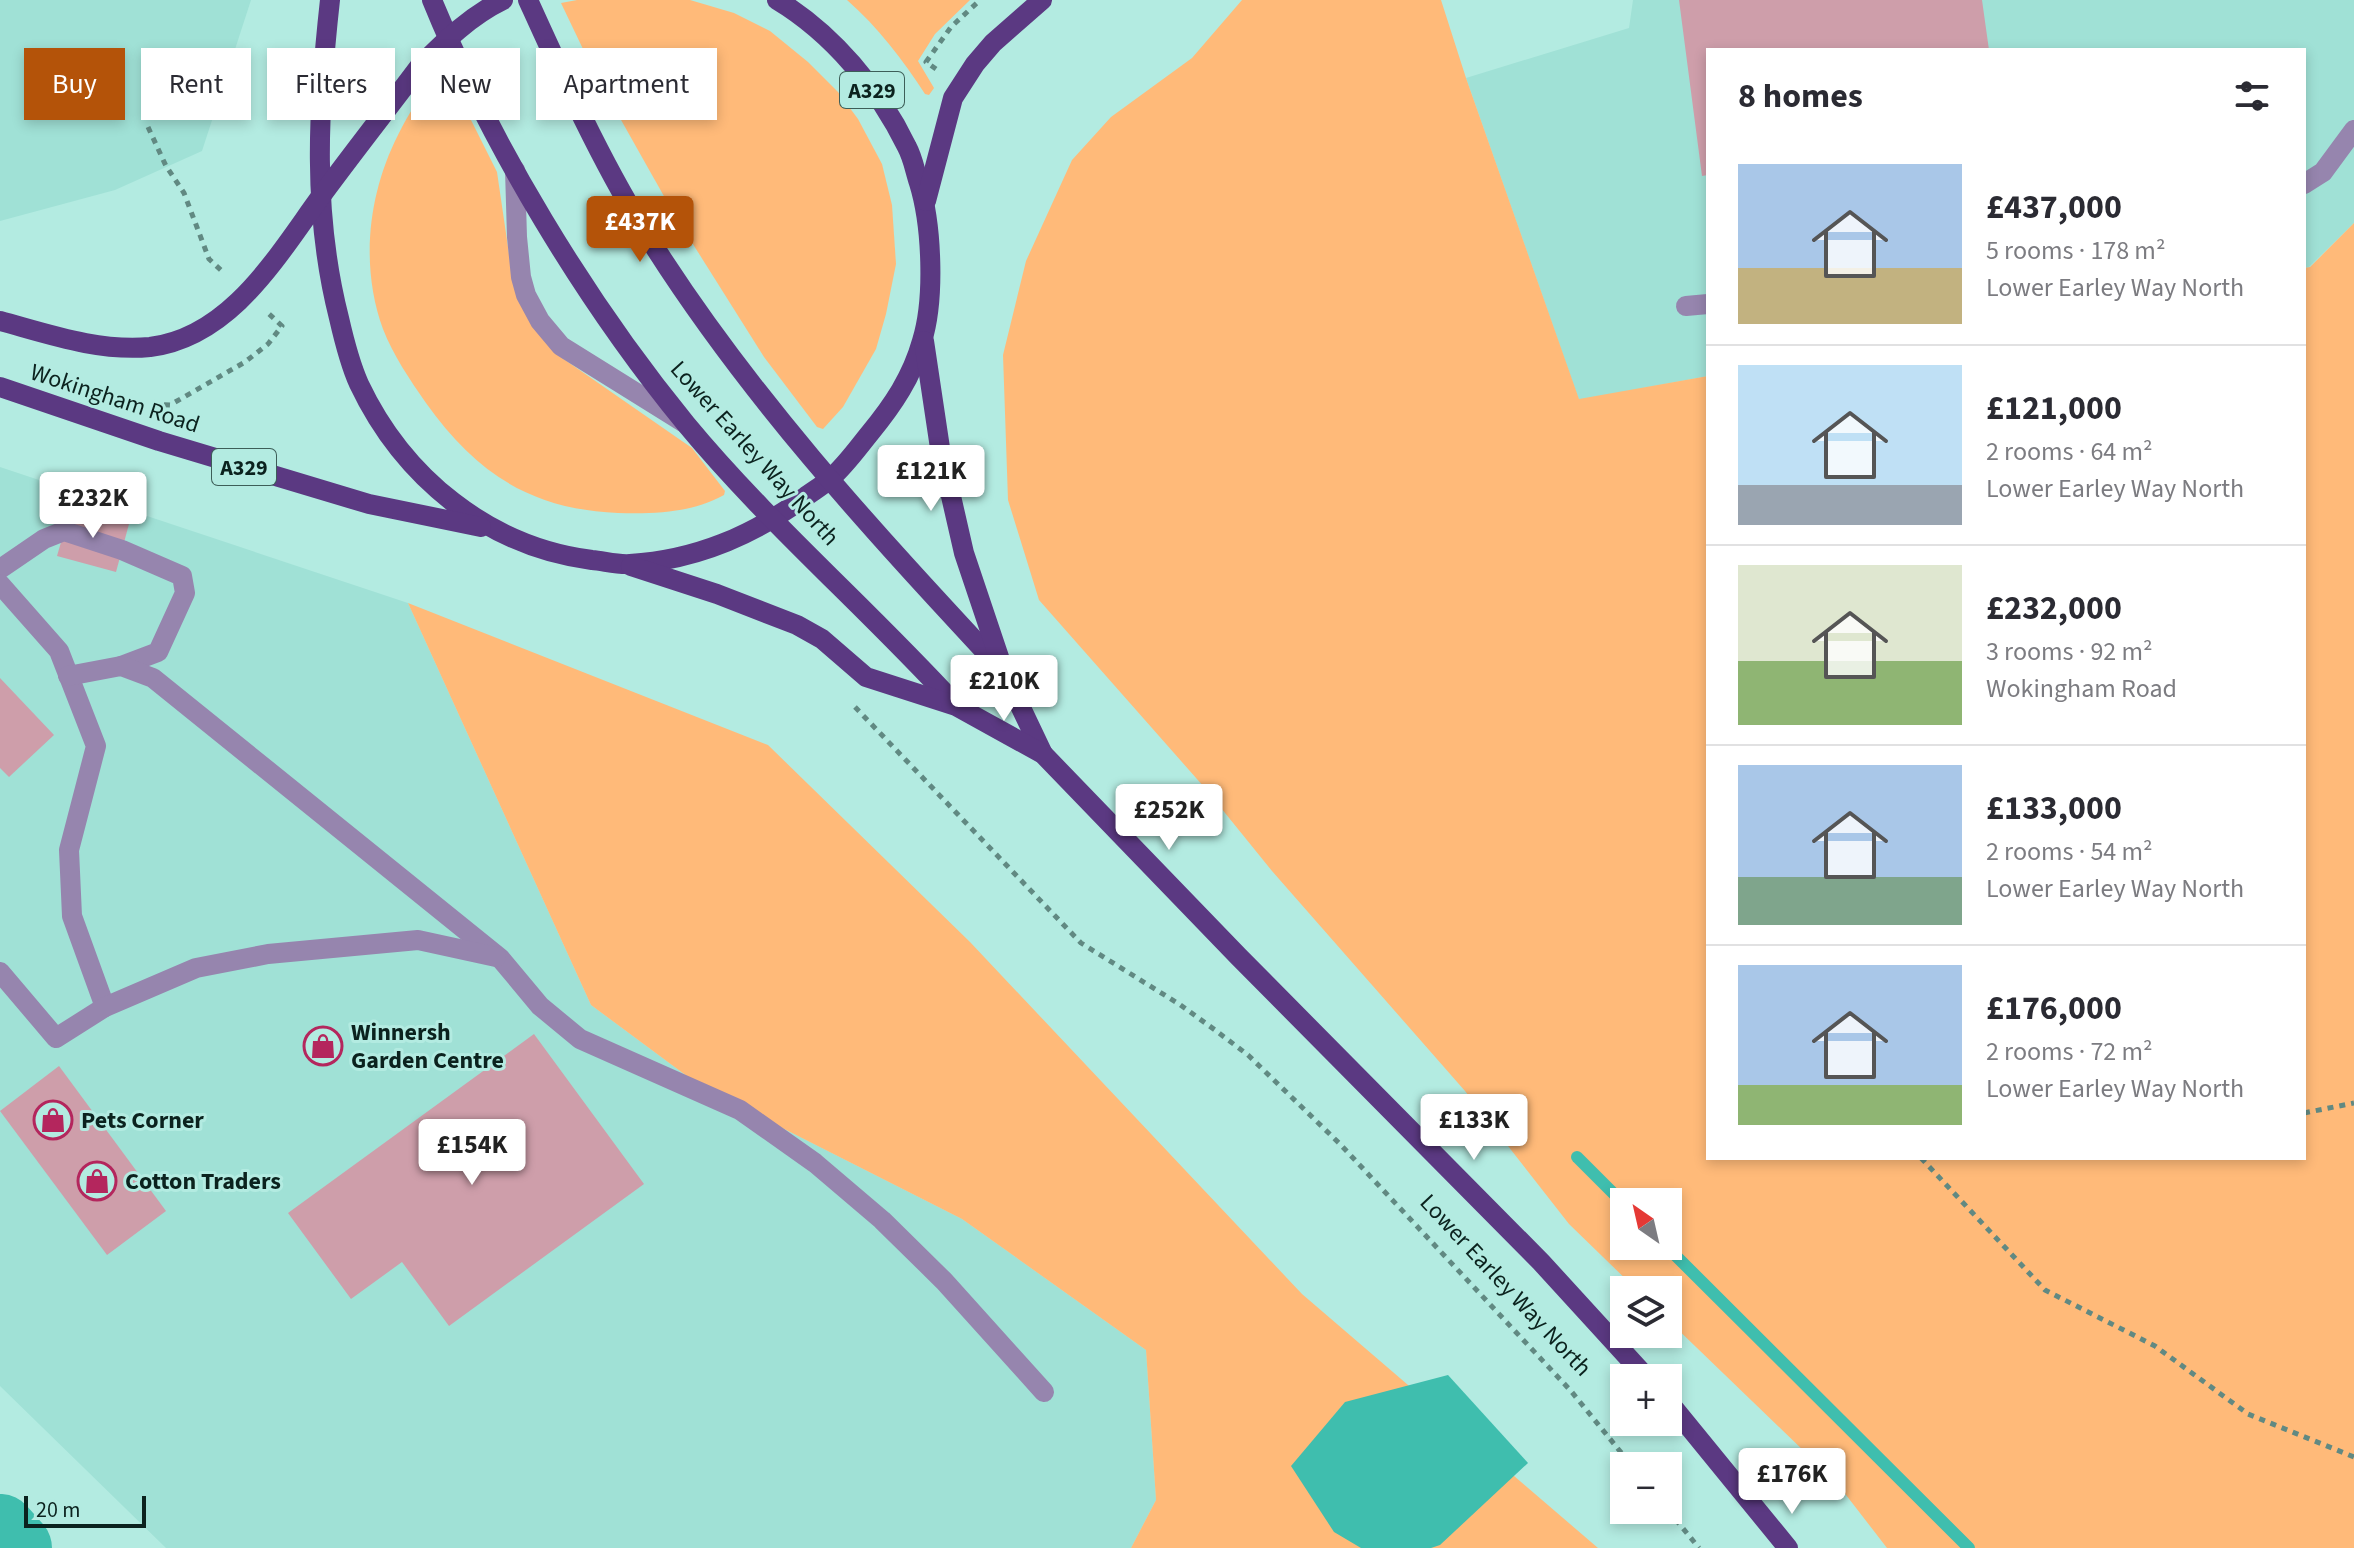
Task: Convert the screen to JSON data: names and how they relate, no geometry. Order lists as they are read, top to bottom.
{
  "streets": {
    "main road": ["A329", "Wokingham Road", "Lower Earley Way North"]
  },
  "crossings": [
    ["A329", "Wokingham Road"],
    ["A329", "Lower Earley Way North"],
    ["Wokingham Road", "Lower Earley Way North"]
  ],
  "places": {
    "shop": ["Winnersh Garden Centre", "Pets Corner", "Cotton Traders"]
  },
  "scale_bar": "20 m",
  "north": "top left",
  "page": {
    "chip": [
      "Buy",
      "Rent",
      "Filters",
      "New",
      "Apartment"
    ],
    "heading": "8 homes",
    "list": [
      {
        "name": "£437,000",
        "note": "5 rooms · 178 m² · Lower Earley Way North"
      },
      {
        "name": "£121,000",
        "note": "2 rooms · 64 m² · Lower Earley Way North"
      },
      {
        "name": "£232,000",
        "note": "3 rooms · 92 m² · Wokingham Road"
      },
      {
        "name": "£133,000",
        "note": "2 rooms · 54 m² · Lower Earley Way North"
      },
      {
        "name": "£176,000",
        "note": "2 rooms · 72 m² · Lower Earley Way North"
      }
    ],
    "price": [
      "£437K",
      "£121K",
      "£232K",
      "£210K",
      "£252K",
      "£133K",
      "£154K",
      "£176K"
    ],
    "map_buttons": ["+", "−"],
    "scale": "20 m"
  }
}
